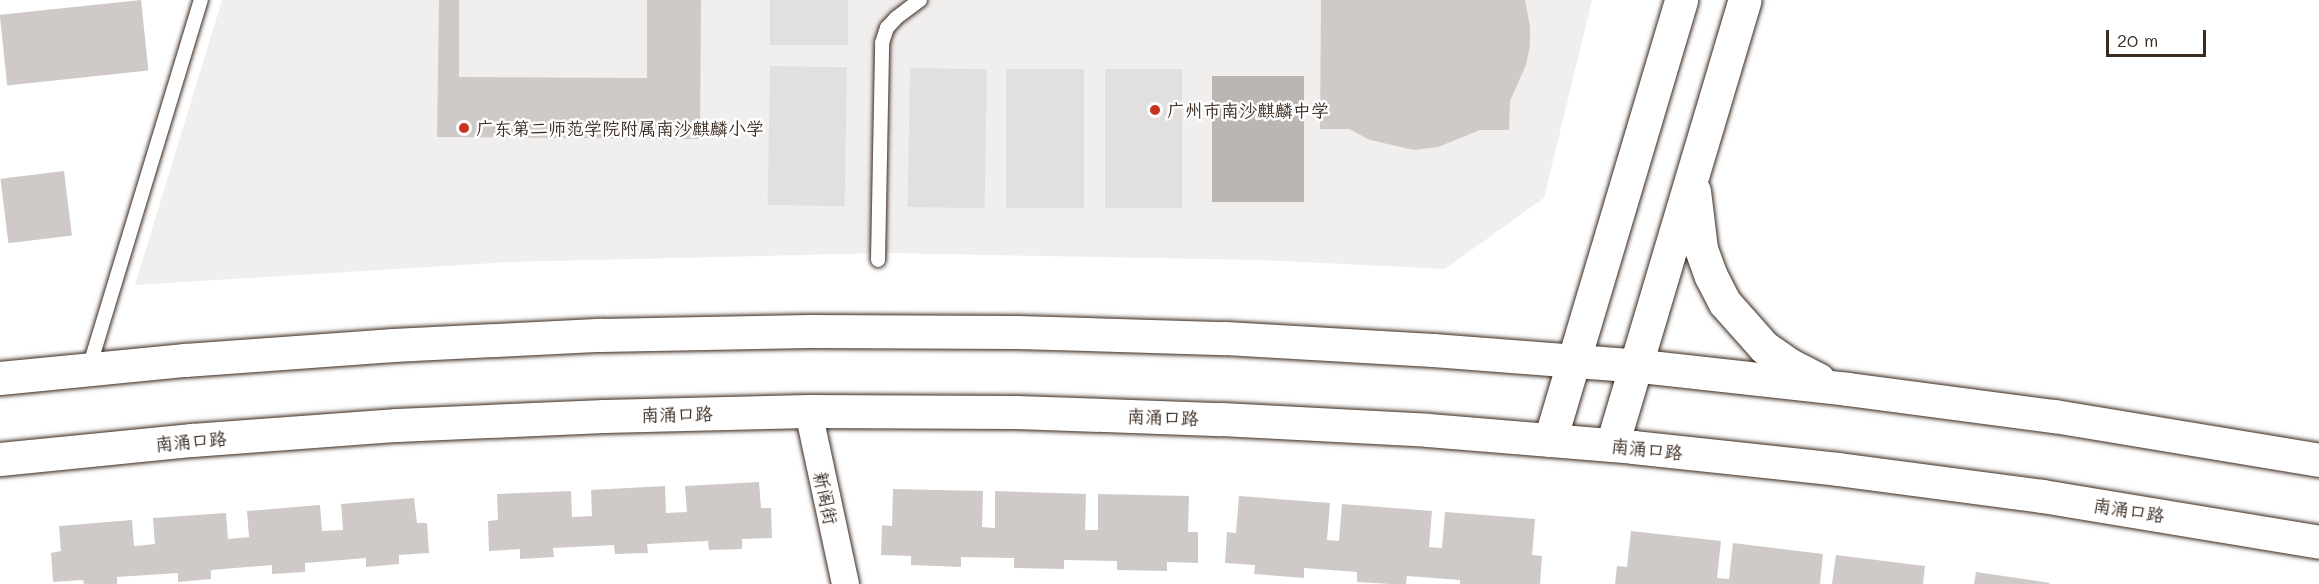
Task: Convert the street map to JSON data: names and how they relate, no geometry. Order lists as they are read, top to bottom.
{
  "streets": {
    "main road": ["南涌口路"],
    "street": ["新阁街"]
  },
  "crossings": [
    ["南涌口路", "新阁街"]
  ],
  "places": ["广州市南沙麒麟中学", "广东第二师范学院附属南沙麒麟小学"],
  "scale_bar": "20 m"
}
